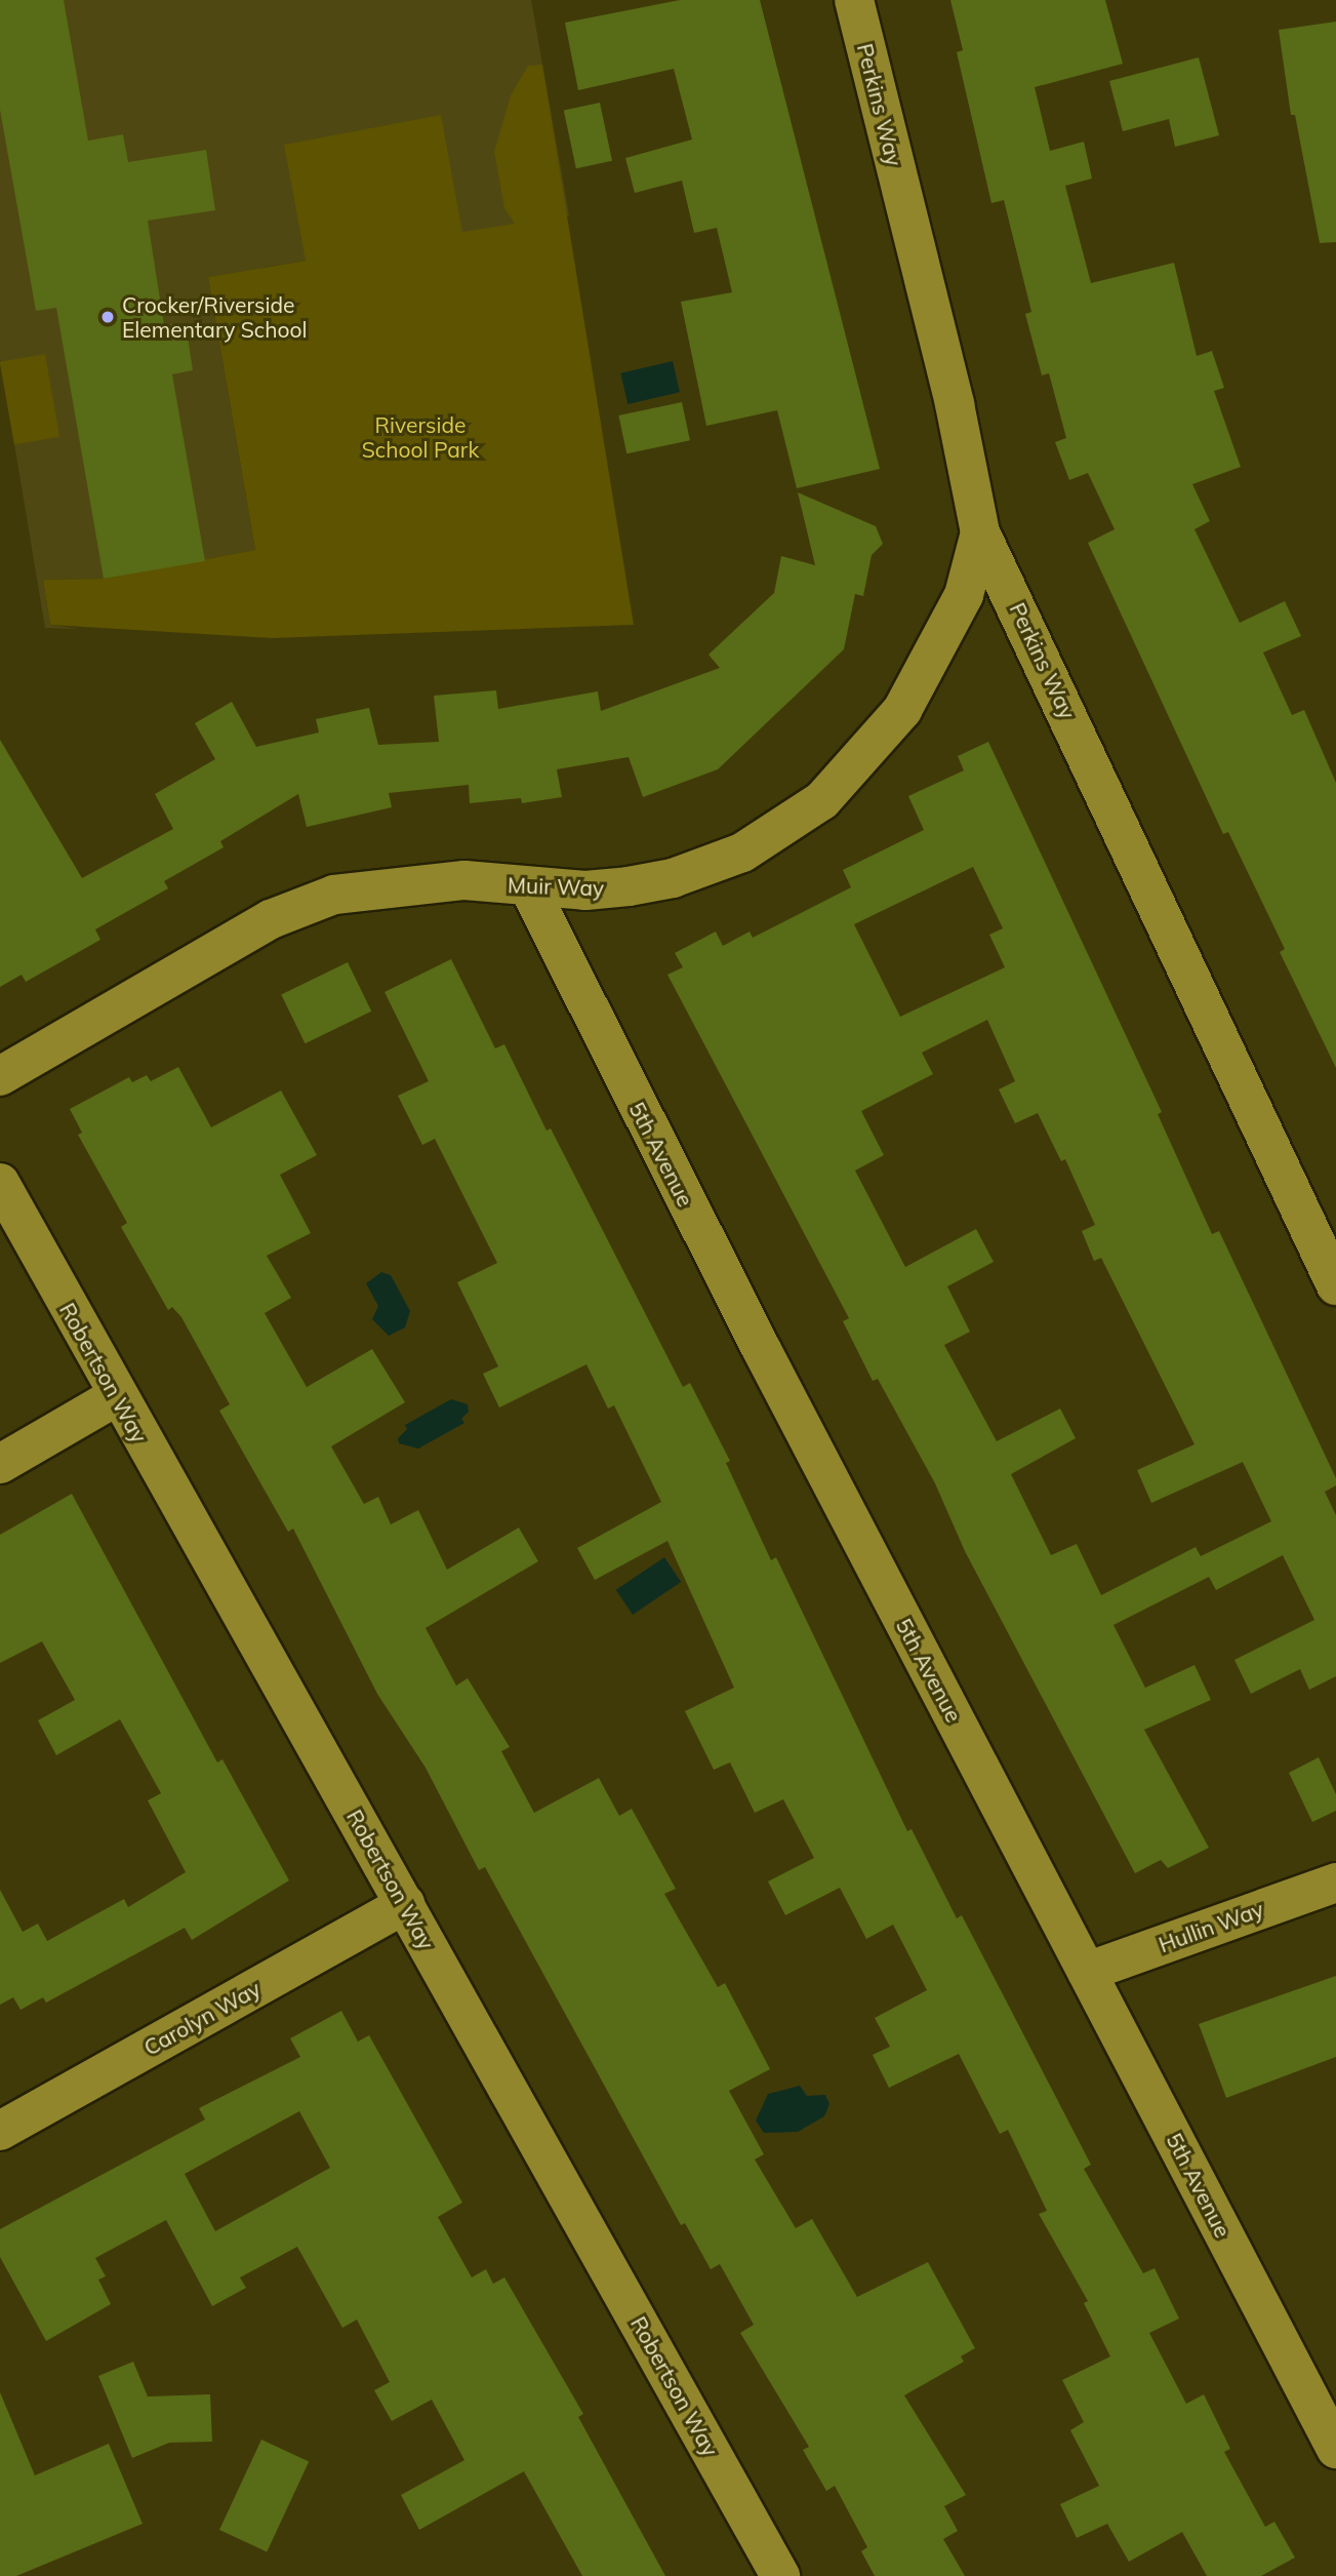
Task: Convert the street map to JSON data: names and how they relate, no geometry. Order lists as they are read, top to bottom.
{
  "streets": {
    "street": [
      "Perkins Way",
      "Muir Way",
      "5th Avenue",
      "Robertson Way",
      "Hullin Way",
      "Carolyn Way"
    ]
  },
  "crossings": [
    ["Perkins Way", "Muir Way"],
    ["Muir Way", "5th Avenue"],
    ["5th Avenue", "Hullin Way"],
    ["Robertson Way", "Carolyn Way"]
  ],
  "parks": ["Riverside School Park"],
  "places": ["Crocker/Riverside Elementary School"]
}
